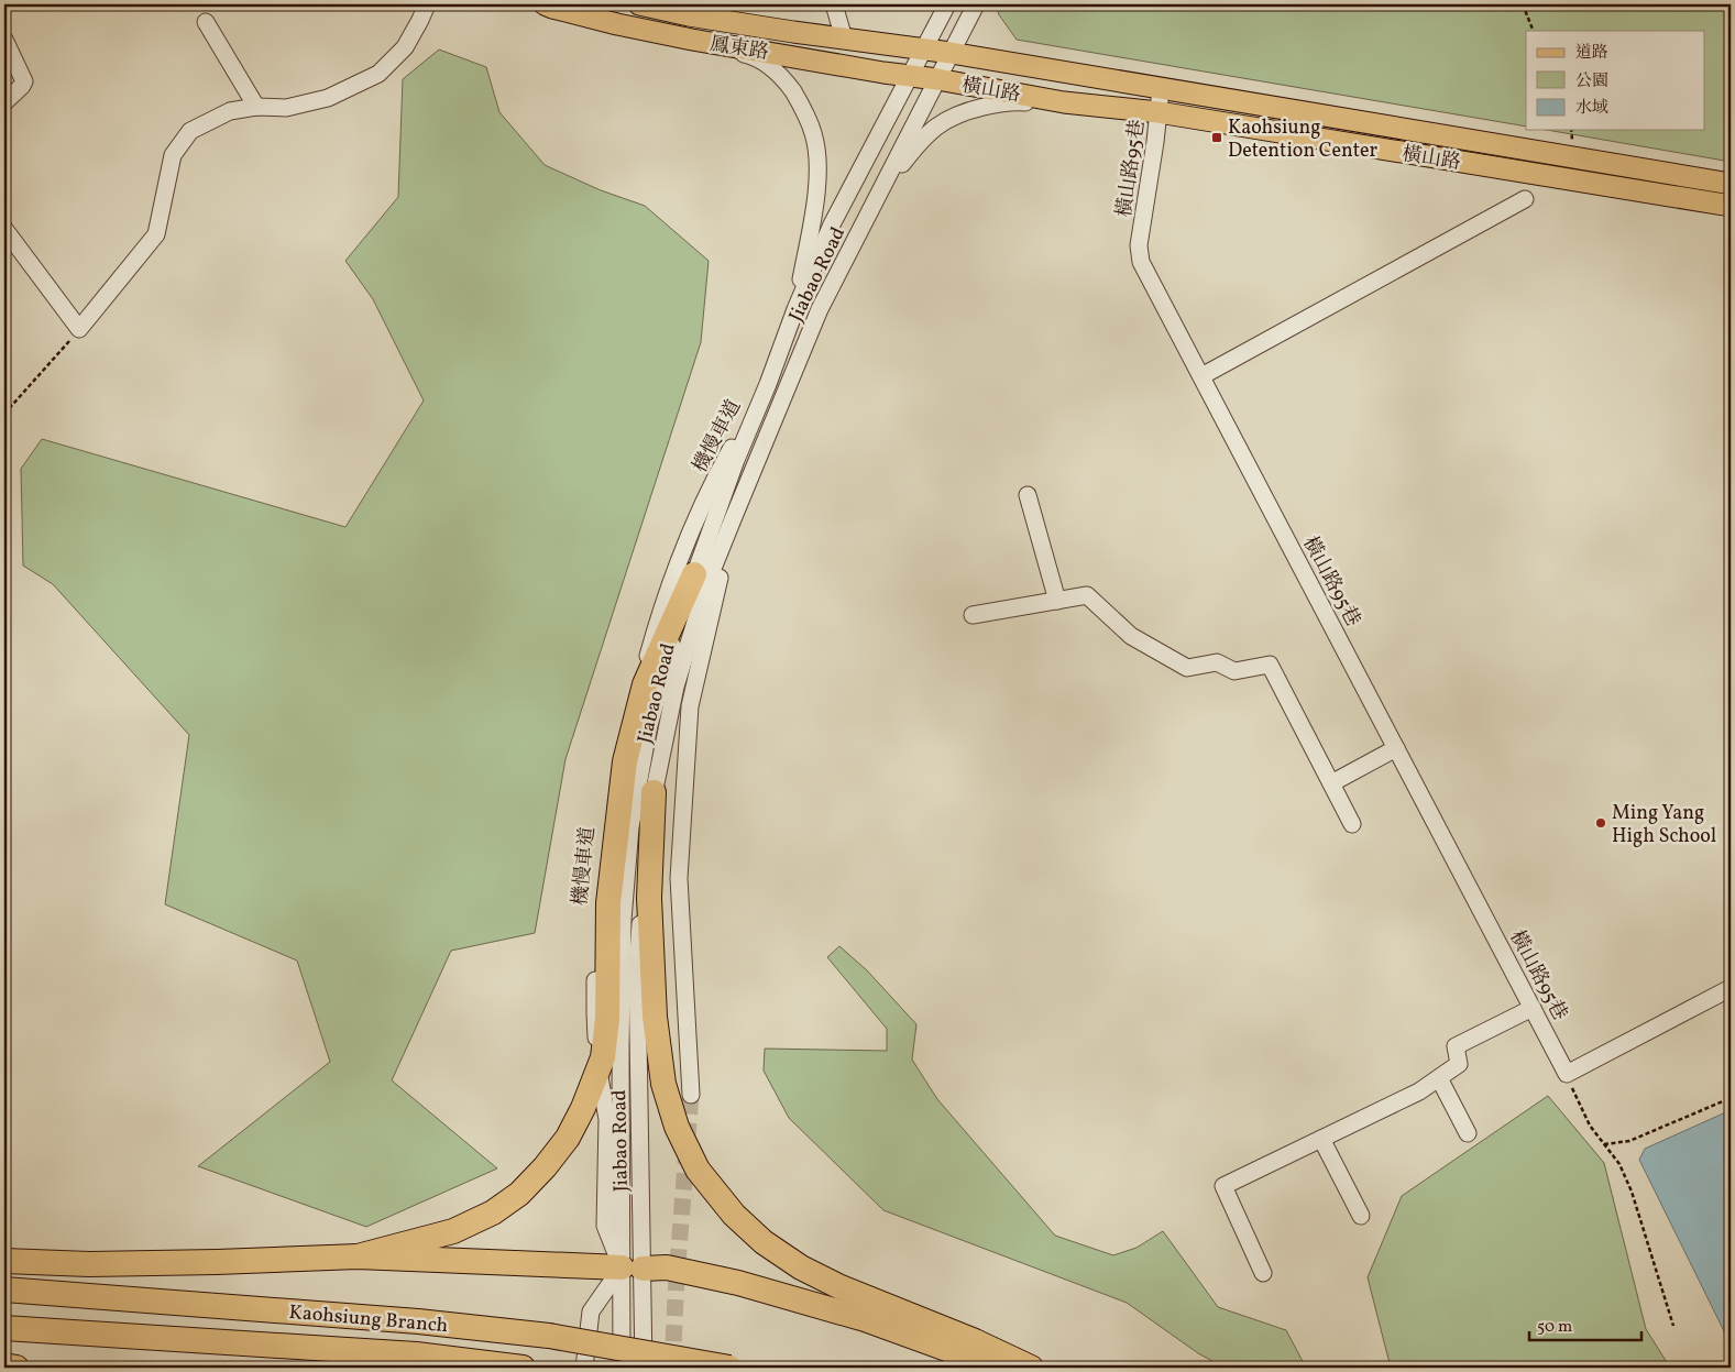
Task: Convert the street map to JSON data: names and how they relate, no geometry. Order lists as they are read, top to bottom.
{
  "streets": {
    "highway": ["Kaohsiung Branch"],
    "main road": ["鳳東路", "橫山路"],
    "street": ["橫山路95巷", "Jiabao Road", "機慢車道"]
  },
  "crossings": [
    ["鳳東路", "橫山路"],
    ["鳳東路", "Jiabao Road"],
    ["橫山路", "橫山路95巷"],
    ["橫山路", "Jiabao Road"],
    ["Jiabao Road", "機慢車道"]
  ],
  "places": {
    "transit": ["Kaohsiung Detention Center"],
    "other": ["Ming Yang High School"]
  },
  "legend": ["道路", "公園", "水域"],
  "scale_bar": "50 m"
}
